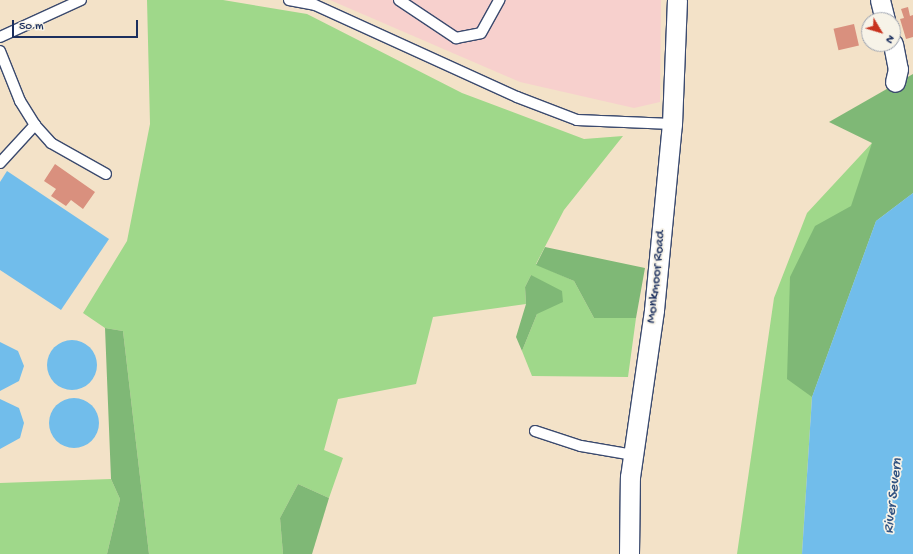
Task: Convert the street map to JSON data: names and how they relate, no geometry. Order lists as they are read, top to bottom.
{
  "streets": {
    "street": ["Monkmoor Road"]
  },
  "water": ["River Severn"],
  "scale_bar": "50 m",
  "north": "bottom right"
}
